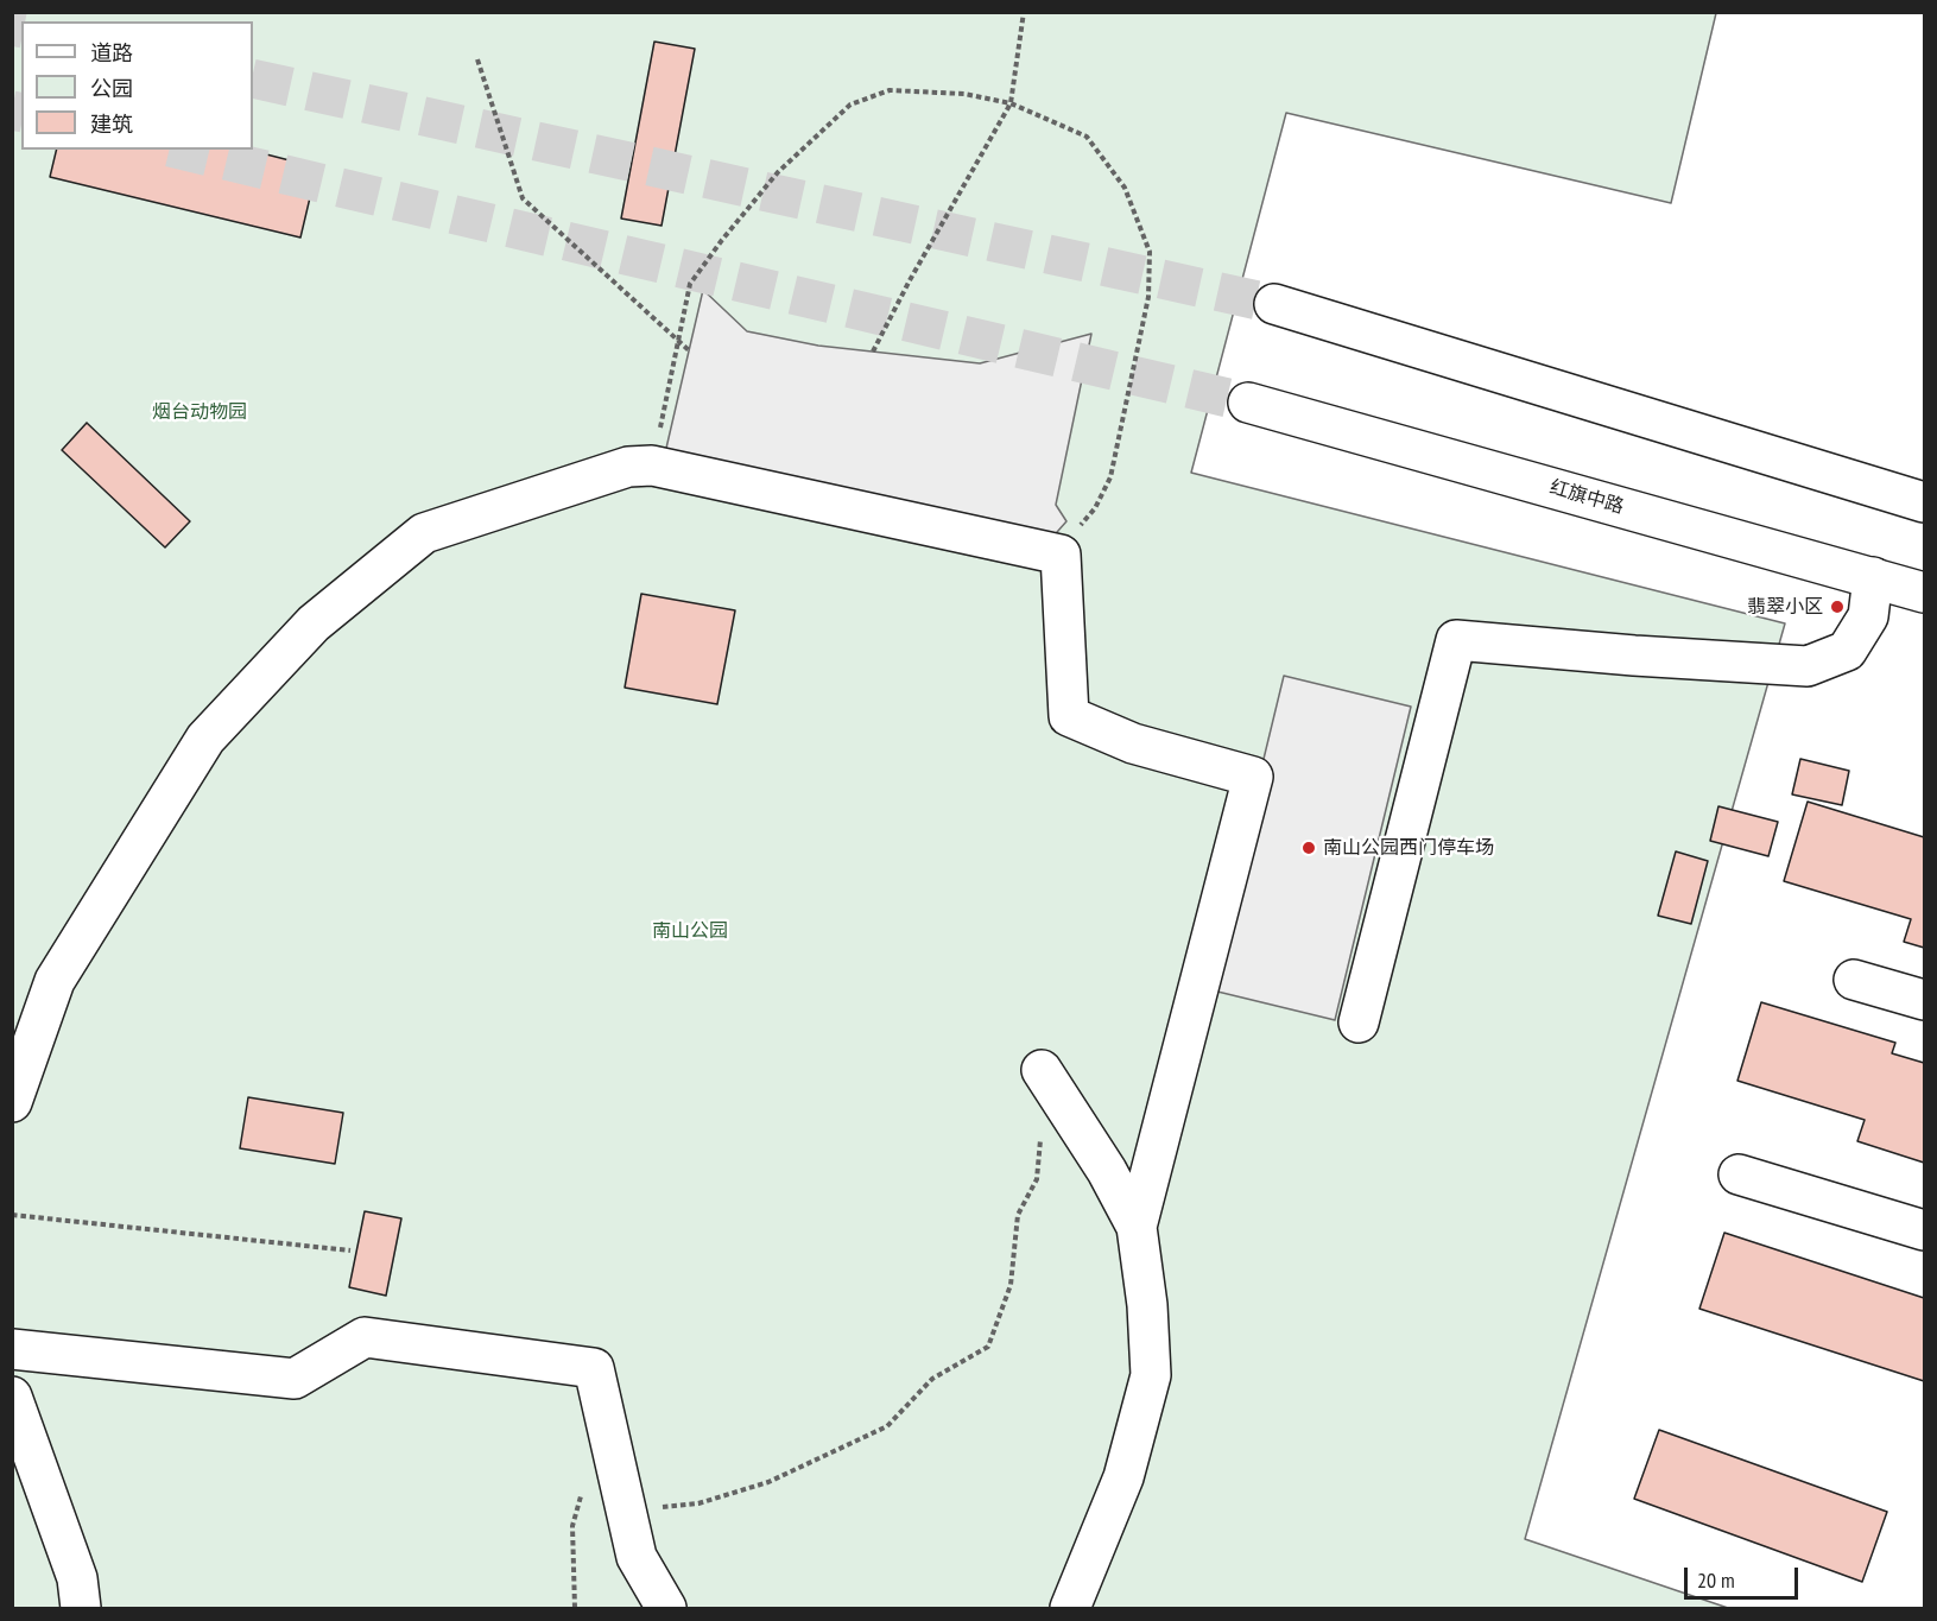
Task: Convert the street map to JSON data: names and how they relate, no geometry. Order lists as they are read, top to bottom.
{
  "streets": {
    "street": ["红旗中路"]
  },
  "parks": ["烟台动物园", "南山公园"],
  "places": ["翡翠小区", "南山公园西门停车场"],
  "legend": ["道路", "公园", "建筑"],
  "scale_bar": "20 m"
}
